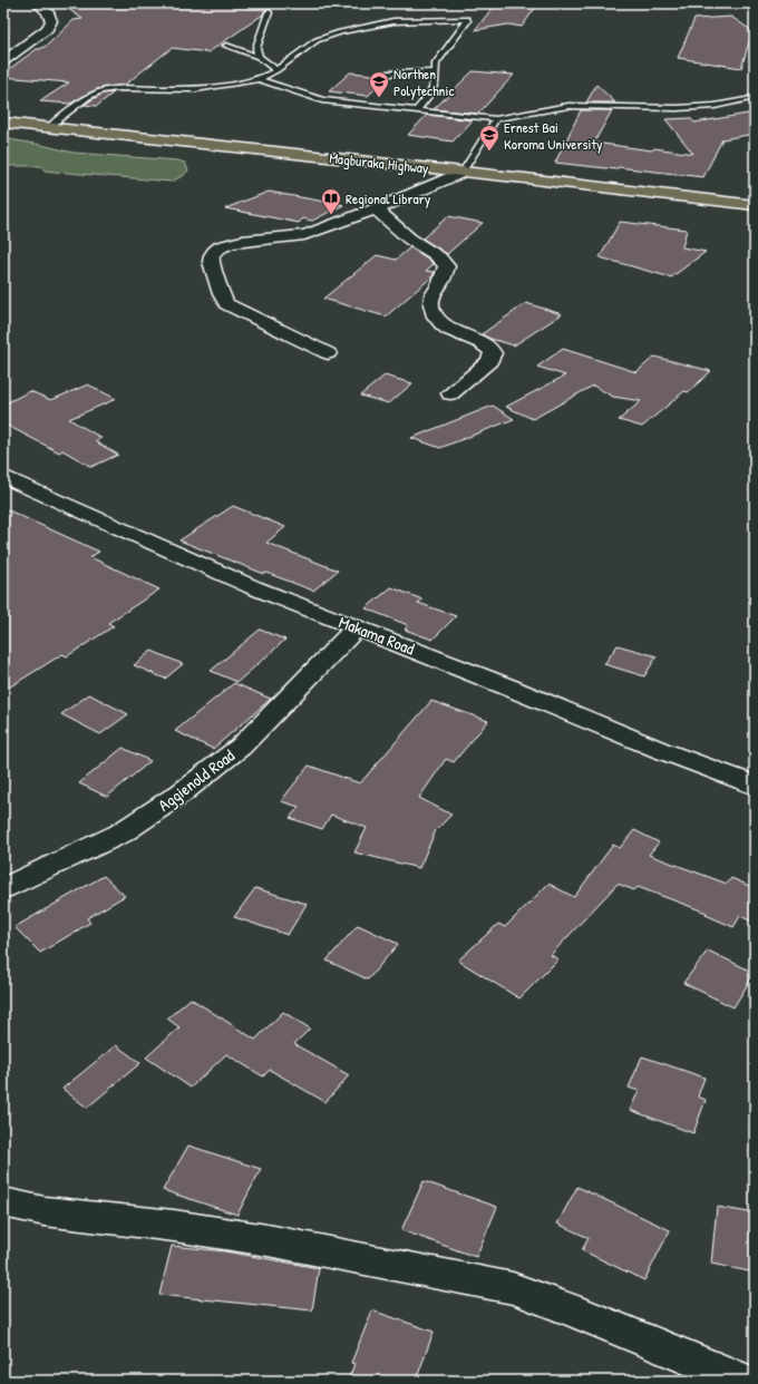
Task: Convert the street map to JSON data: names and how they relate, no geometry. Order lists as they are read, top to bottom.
{
  "streets": {
    "main road": ["Magburaka Highway"],
    "street": ["Makama Road", "Aggienold Road"]
  },
  "crossings": [
    ["Makama Road", "Aggienold Road"]
  ],
  "places": {
    "school or university": ["Northen Polytechnic", "Ernest Bai Koroma University"],
    "library": ["Regional Library"]
  }
}
